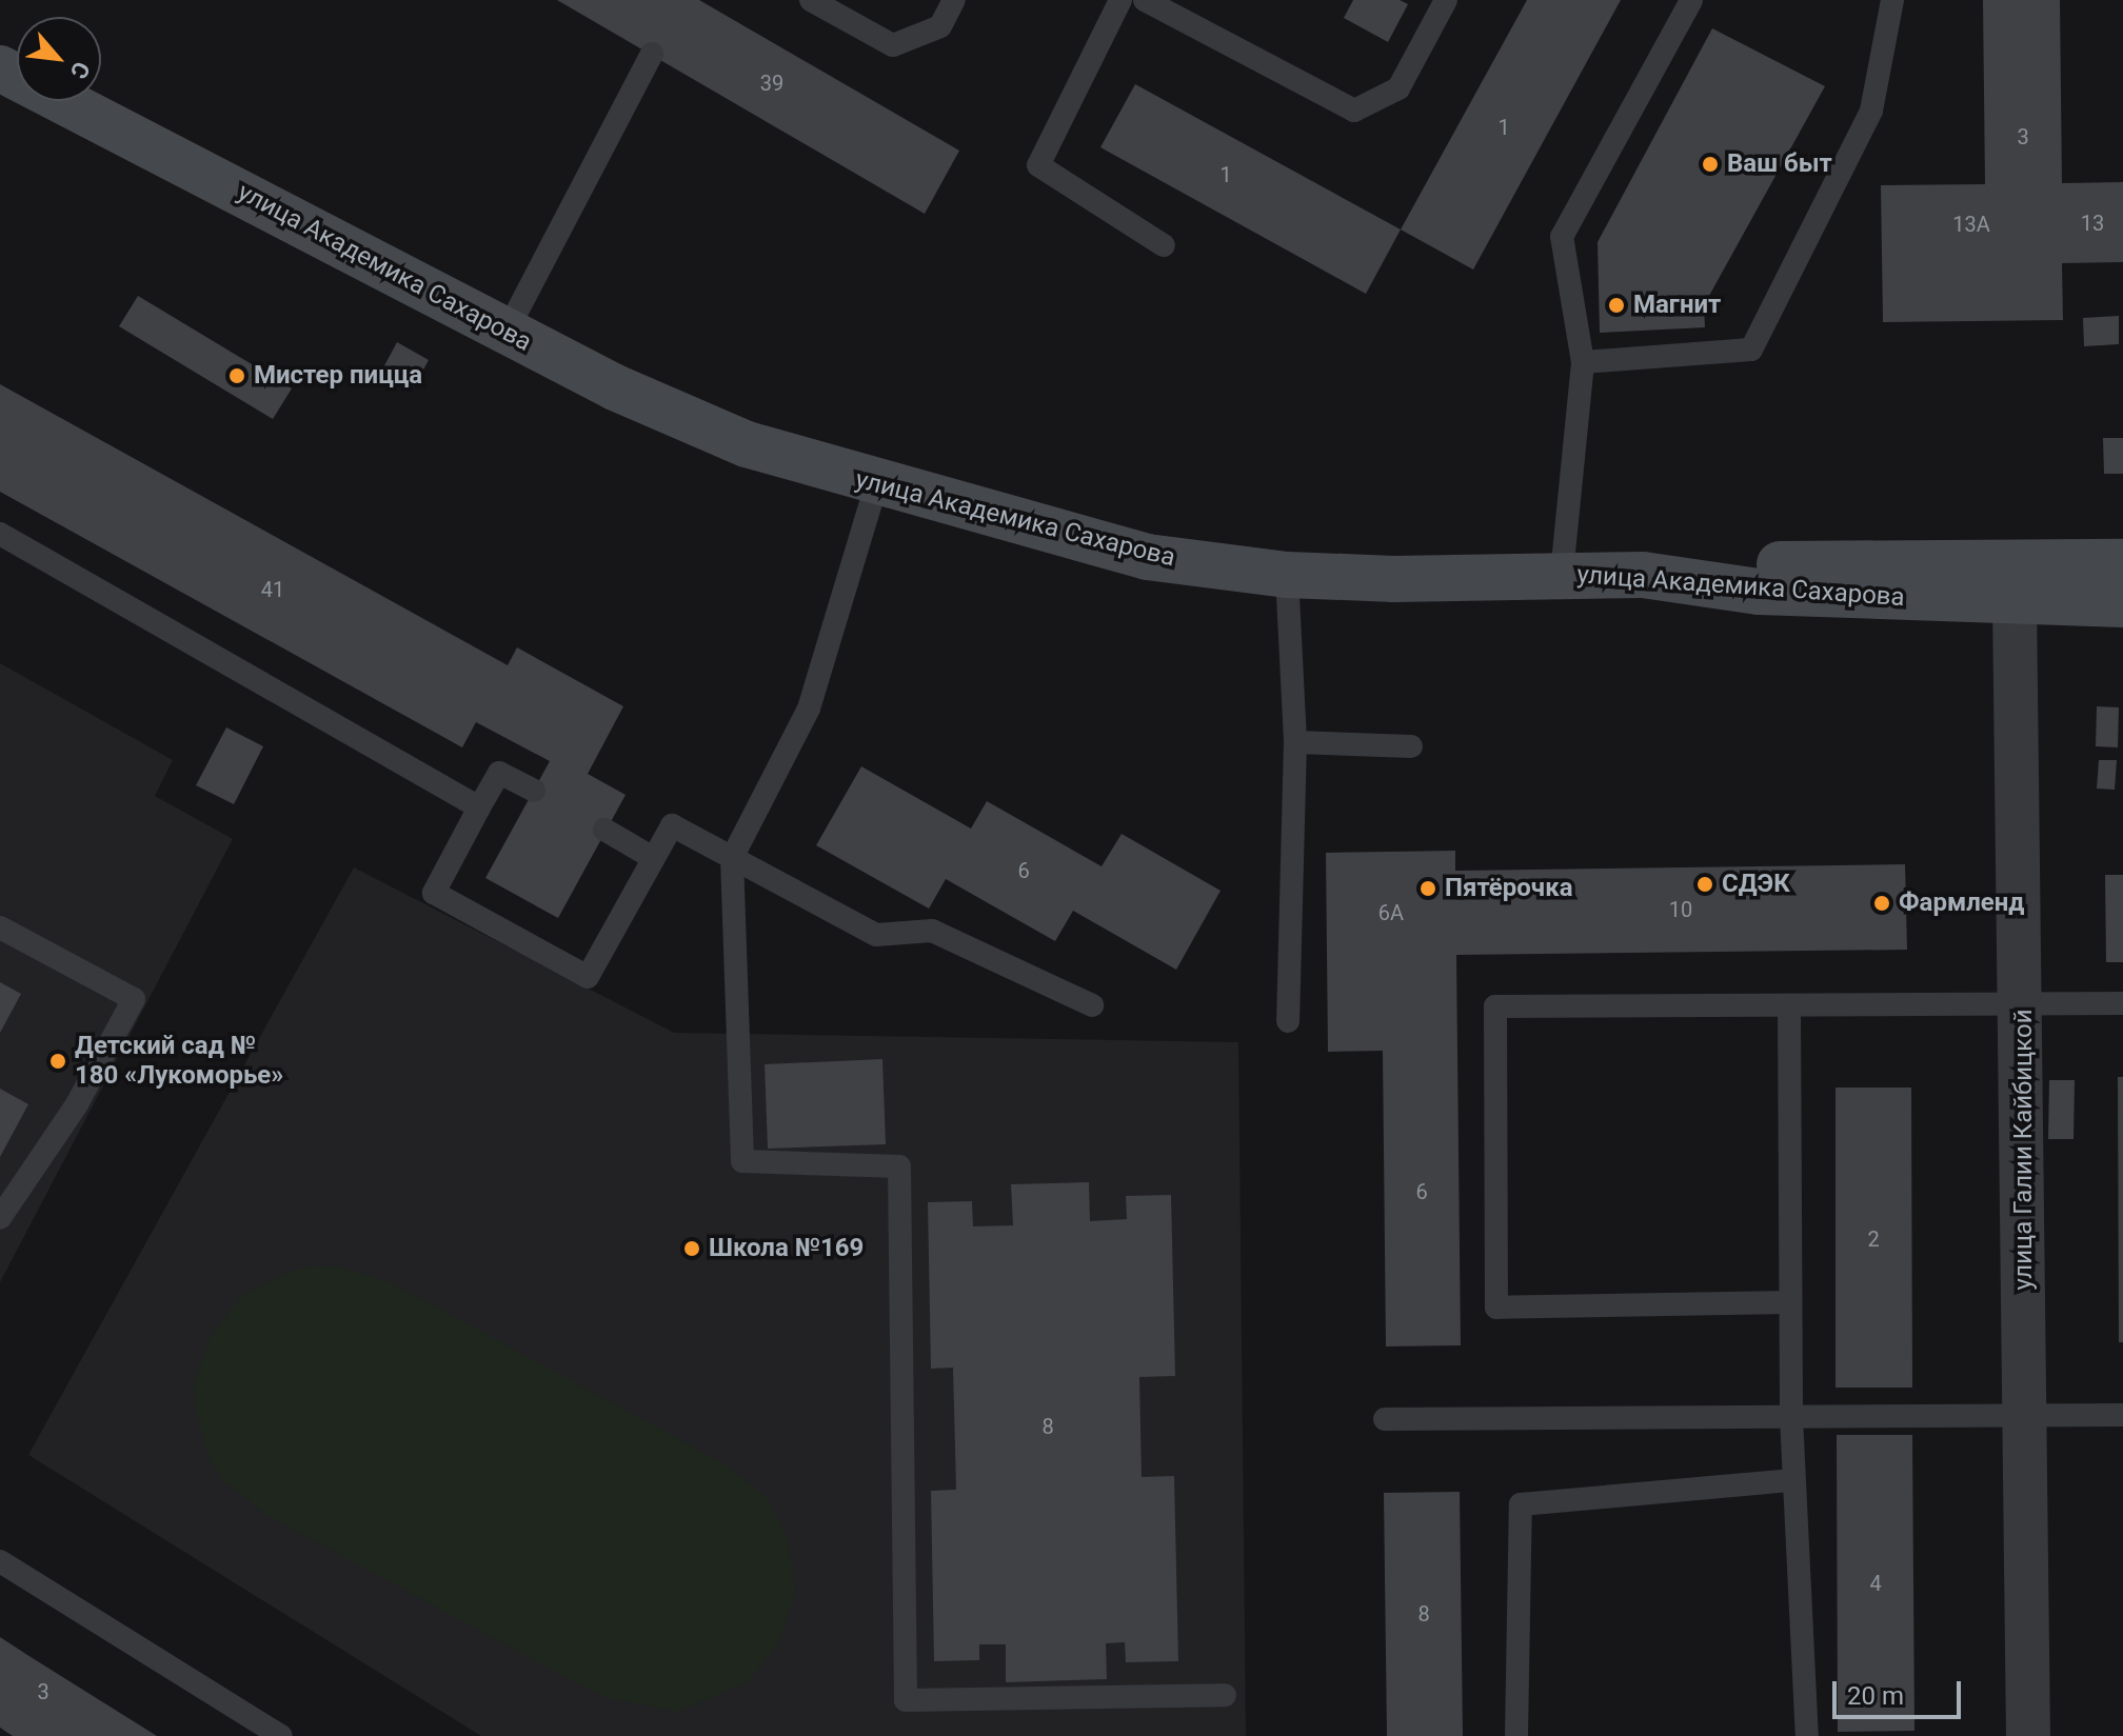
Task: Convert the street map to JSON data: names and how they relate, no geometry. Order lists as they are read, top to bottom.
{
  "streets": {
    "main road": ["улица Академика Сахарова"],
    "street": ["улица Галии Кайбицкой"]
  },
  "crossings": [
    ["улица Академика Сахарова", "улица Галии Кайбицкой"]
  ],
  "places": [
    "Ваш быт",
    "Магнит",
    "Мистер пицца",
    "СДЭК",
    "Пятёрочка",
    "Фармленд",
    "Детский сад № 180 «Лукоморье»",
    "Школа №169"
  ],
  "house_numbers": [
    "39",
    "1",
    "3",
    "1",
    "13",
    "13А",
    "41",
    "6",
    "10",
    "6А",
    "6",
    "2",
    "8",
    "4",
    "8",
    "3"
  ],
  "scale_bar": "20 m",
  "north": "bottom right"
}
